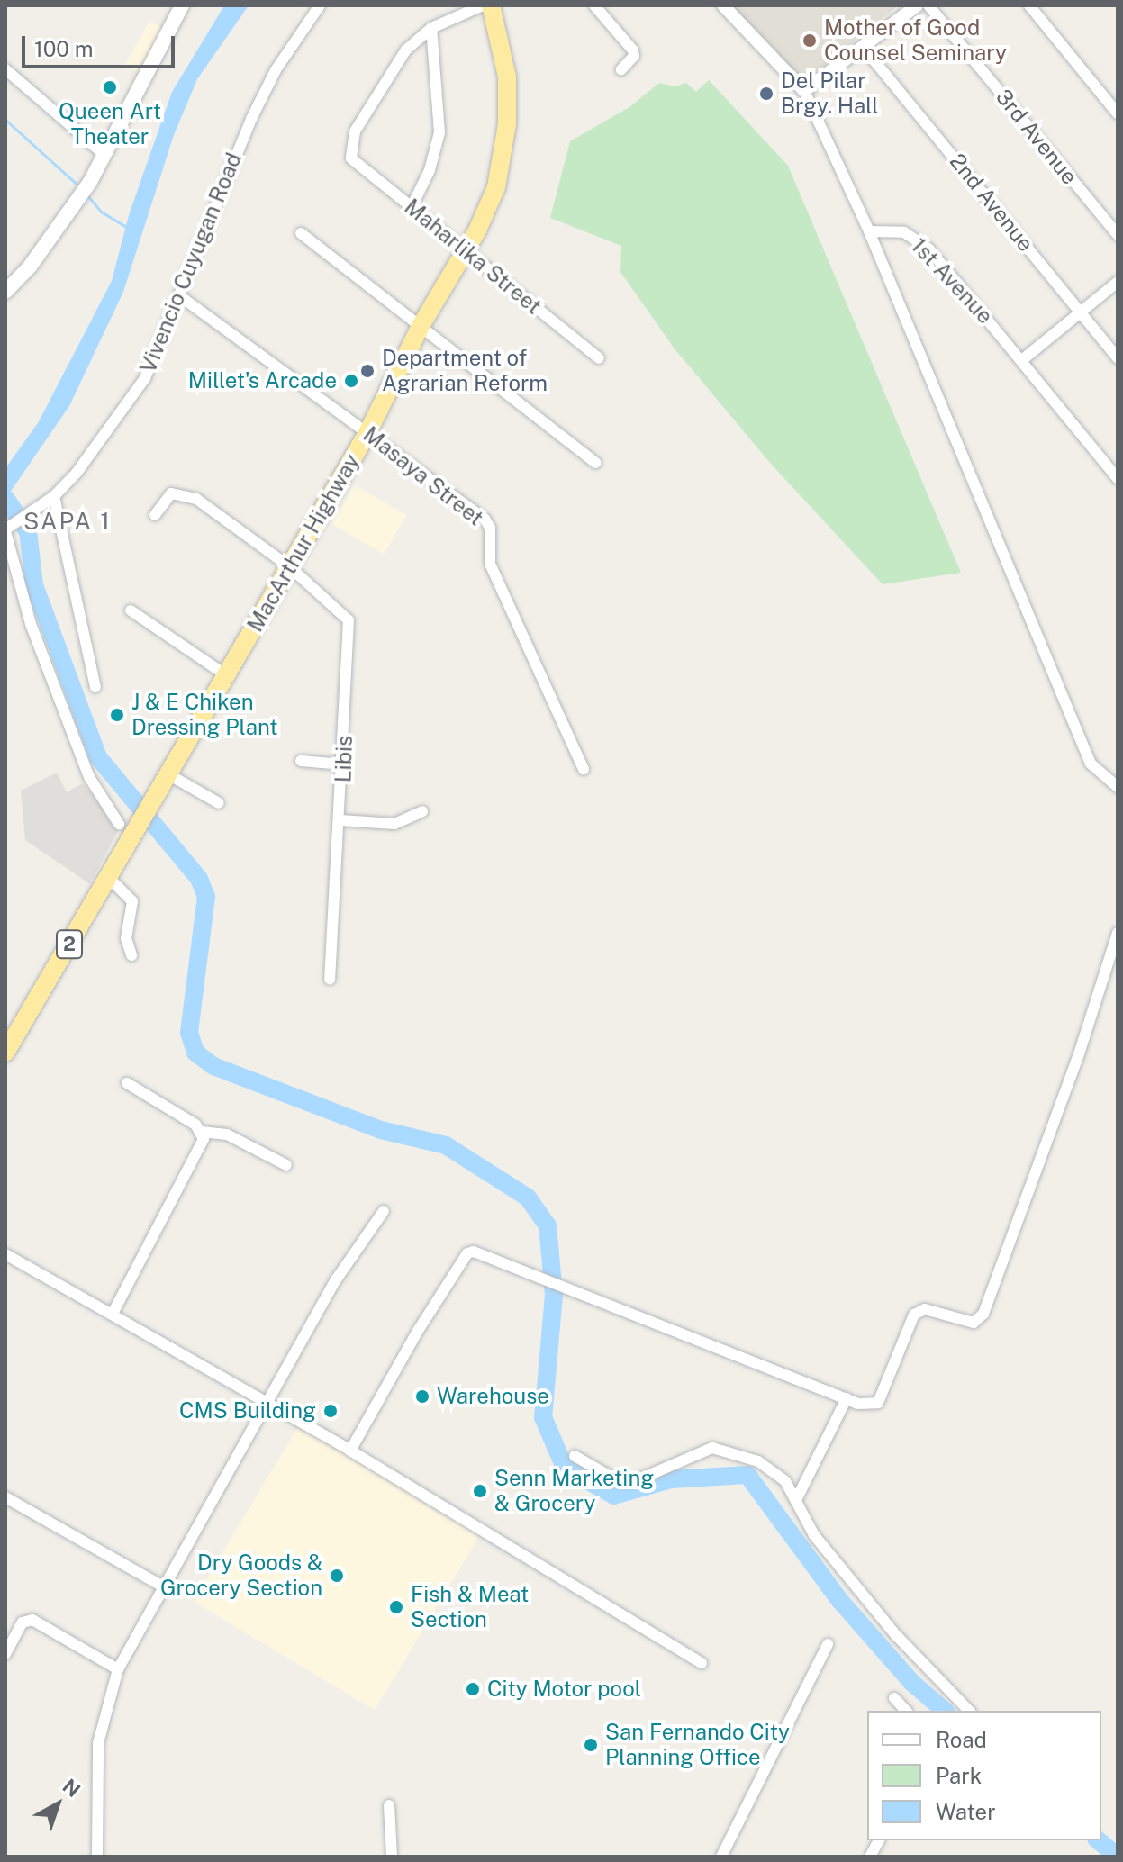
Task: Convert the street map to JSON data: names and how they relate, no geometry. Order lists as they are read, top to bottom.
{
  "streets": {
    "highway": ["MacArthur Highway", "2"],
    "street": [
      "3rd Avenue",
      "2nd Avenue",
      "Maharlika Street",
      "Vivencio Cuyugan Road",
      "1st Avenue",
      "Masaya Street",
      "Libis"
    ]
  },
  "crossings": [
    ["Maharlika Street", "MacArthur Highway"],
    ["Vivencio Cuyugan Road", "Masaya Street"],
    ["Masaya Street", "MacArthur Highway"],
    ["MacArthur Highway", "Libis"]
  ],
  "districts": ["SAPA 1"],
  "places": [
    "Mother of Good Counsel Seminary",
    "Queen Art Theater",
    "Del Pilar Brgy. Hall",
    "Department of Agrarian Reform",
    "Millet's Arcade",
    "J & E Chiken Dressing Plant",
    "Warehouse",
    "CMS Building",
    "Senn Marketing & Grocery",
    "Dry Goods & Grocery Section",
    "Fish & Meat Section",
    "City Motor pool",
    "San Fernando City Planning Office"
  ],
  "legend": ["Road", "Park", "Water"],
  "scale_bar": "100 m",
  "north": "top right"
}
